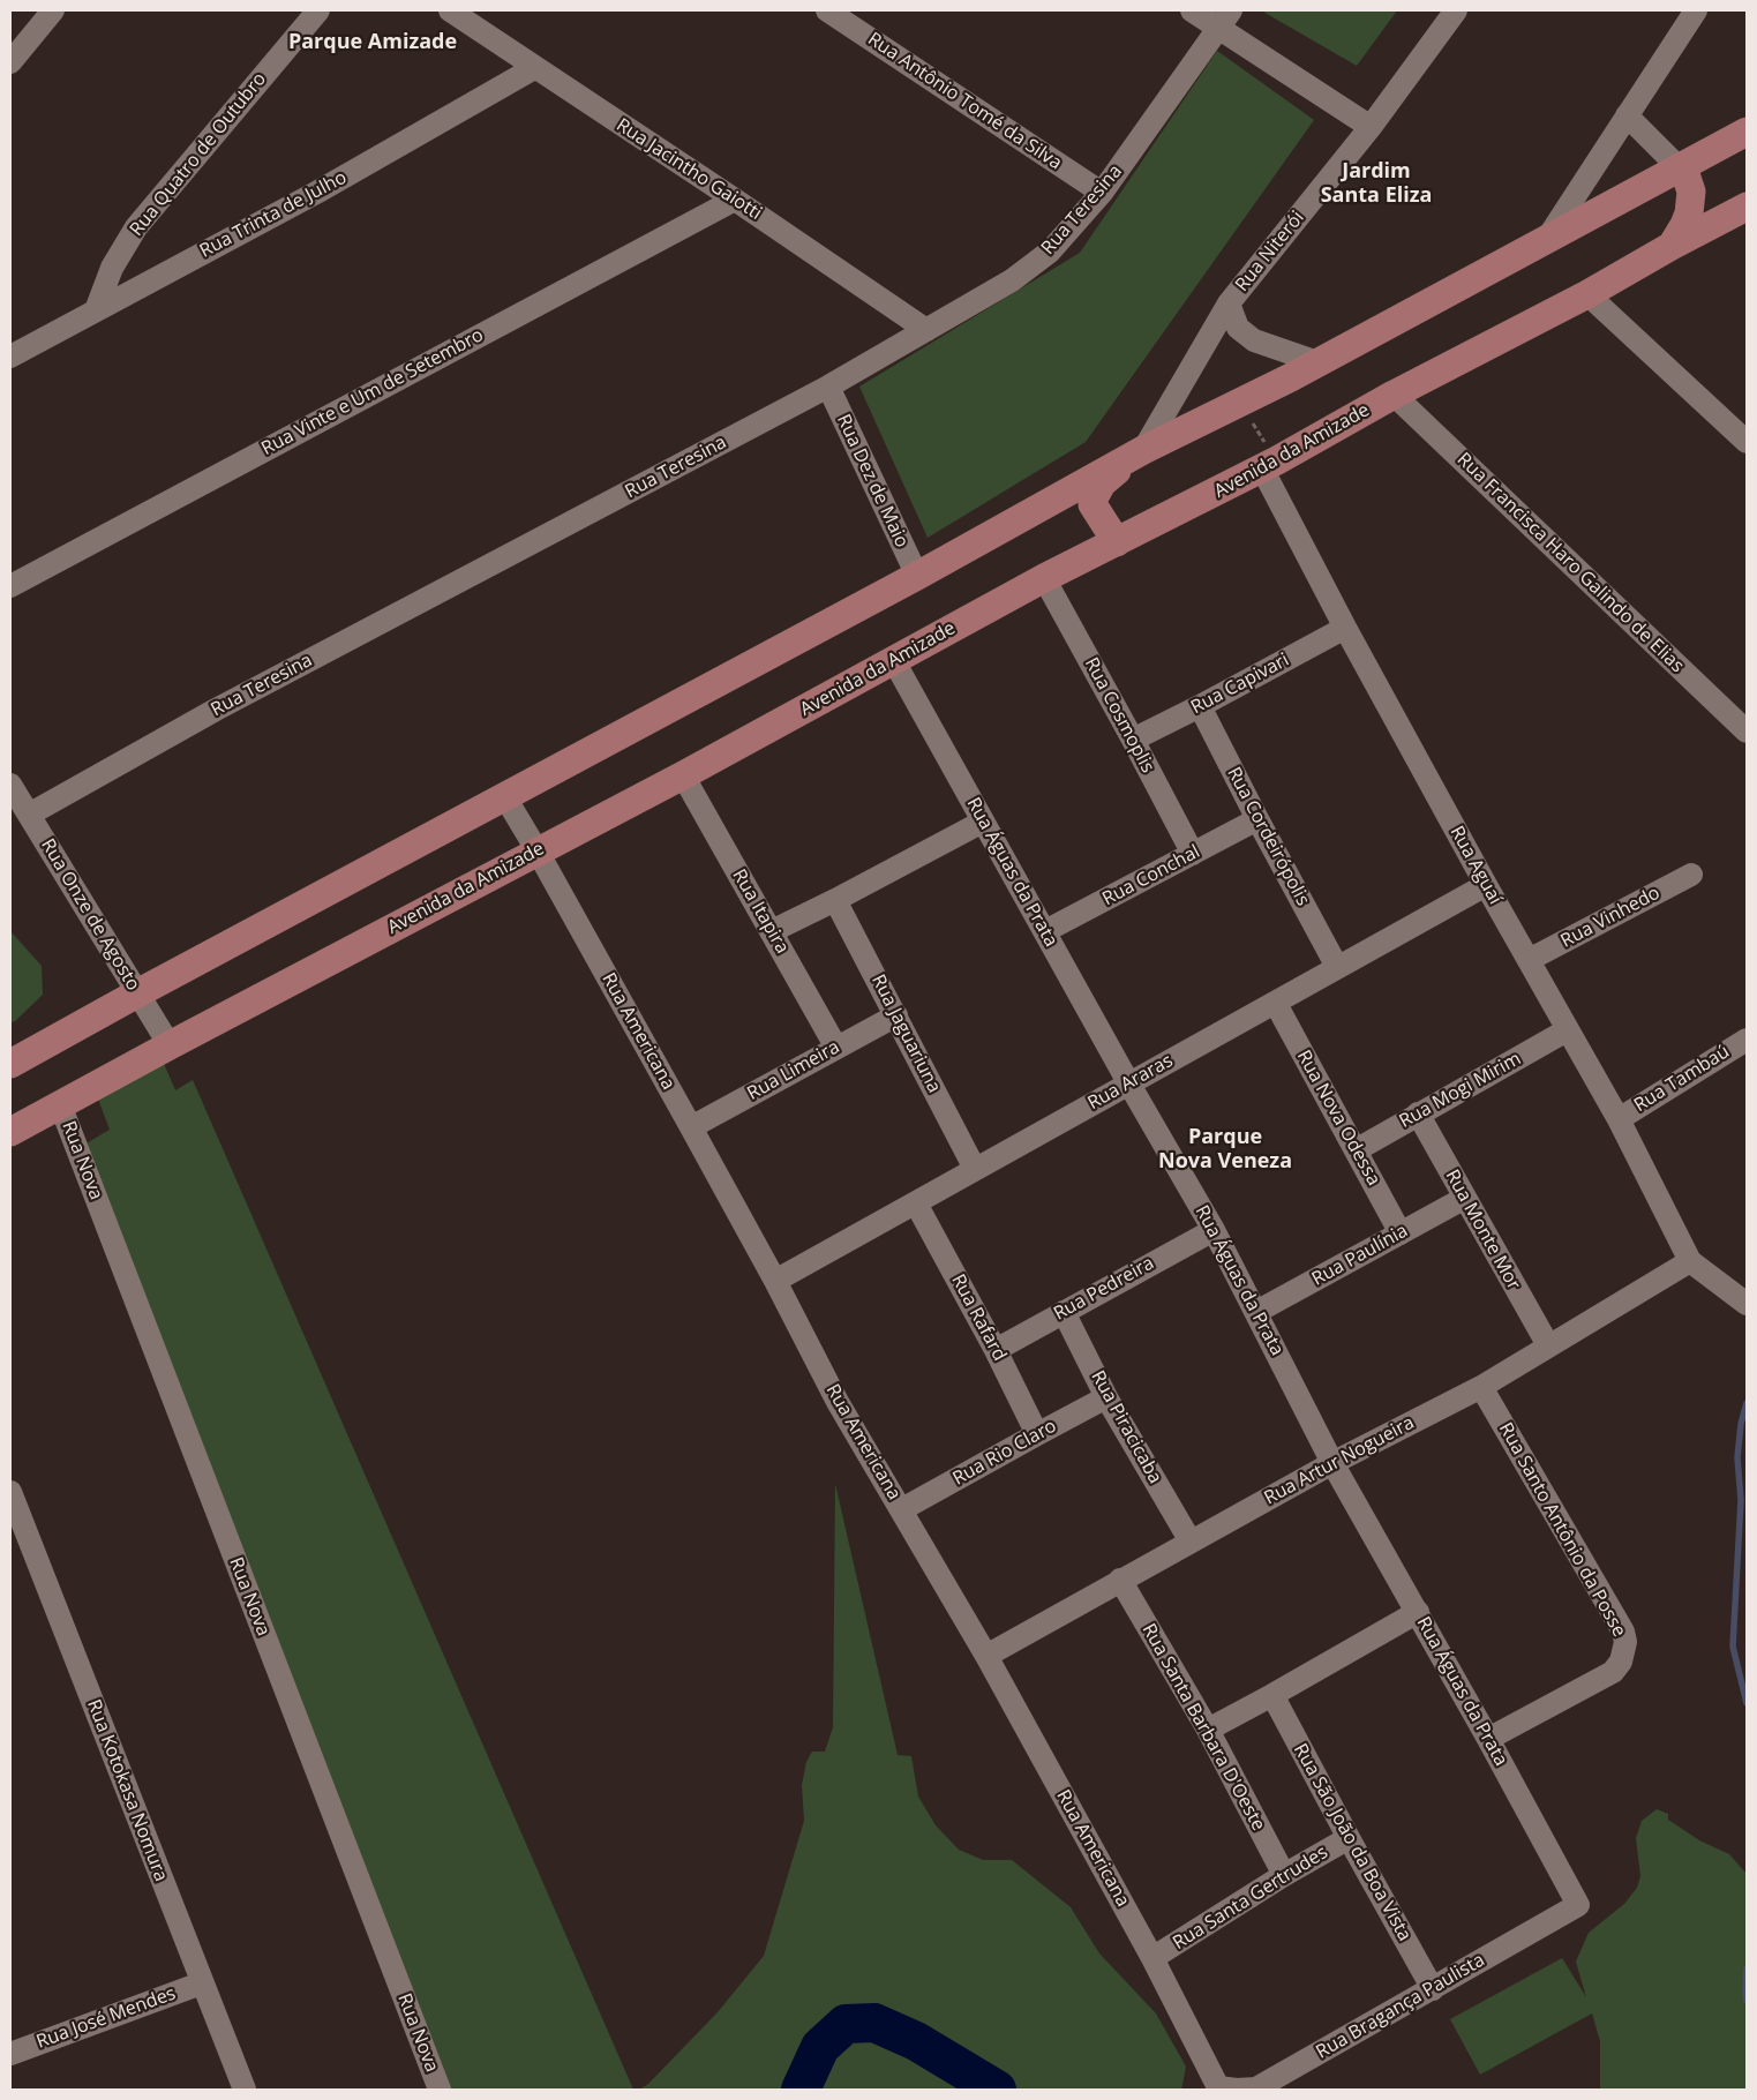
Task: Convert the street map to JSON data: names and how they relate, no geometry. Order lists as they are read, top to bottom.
{
  "streets": {
    "main road": ["Avenida da Amizade"],
    "street": [
      "Rua Antônio Tomé da Silva",
      "Rua Quatro de Outubro",
      "Rua Jacintho Gaiotti",
      "Rua Teresina",
      "Rua Trinta de Julho",
      "Rua Niterói",
      "Rua Vinte e Um de Setembro",
      "Rua Dez de Maio",
      "Rua Francisca Haro Galindo de Elias",
      "Rua Capivari",
      "Rua Cosmoplis",
      "Rua Cordeirópolis",
      "Rua Aguaí",
      "Rua Águas da Prata",
      "Rua Conchal",
      "Rua Itapira",
      "Rua Onze de Agosto",
      "Rua Vinhedo",
      "Rua Americana",
      "Rua Jaguariuna",
      "Rua Limeira",
      "Rua Tambaú",
      "Rua Araras",
      "Rua Mogi Mirim",
      "Rua Nova Odessa",
      "Rua Nova",
      "Rua Monte Mor",
      "Rua Paulínia",
      "Rua Pedreira",
      "Rua Rafard",
      "Rua Piracicaba",
      "Rua Rio Claro",
      "Rua Artur Nogueira",
      "Rua Santo Antônio da Posse",
      "Rua Santa Barbara D'Oeste",
      "Rua Kotokasa Nomura",
      "Rua São João da Boa Vista",
      "Rua Santa Gertrudes",
      "Rua Bragança Paulista",
      "Rua José Mendes"
    ]
  },
  "crossings": [
    ["Rua Antônio Tomé da Silva", "Rua Teresina"],
    ["Rua Quatro de Outubro", "Rua Trinta de Julho"],
    ["Rua Jacintho Gaiotti", "Rua Teresina"],
    ["Rua Jacintho Gaiotti", "Rua Trinta de Julho"],
    ["Rua Jacintho Gaiotti", "Rua Vinte e Um de Setembro"],
    ["Rua Teresina", "Rua Dez de Maio"],
    ["Rua Teresina", "Rua Onze de Agosto"],
    ["Avenida da Amizade", "Rua Francisca Haro Galindo de Elias"],
    ["Avenida da Amizade", "Rua Cosmoplis"],
    ["Avenida da Amizade", "Rua Aguaí"],
    ["Avenida da Amizade", "Rua Águas da Prata"],
    ["Avenida da Amizade", "Rua Itapira"],
    ["Avenida da Amizade", "Rua Onze de Agosto"],
    ["Avenida da Amizade", "Rua Americana"],
    ["Avenida da Amizade", "Rua Nova"],
    ["Rua Capivari", "Rua Cosmoplis"],
    ["Rua Capivari", "Rua Cordeirópolis"],
    ["Rua Capivari", "Rua Aguaí"],
    ["Rua Cosmoplis", "Rua Conchal"],
    ["Rua Cordeirópolis", "Rua Conchal"],
    ["Rua Cordeirópolis", "Rua Araras"],
    ["Rua Aguaí", "Rua Vinhedo"],
    ["Rua Aguaí", "Rua Tambaú"],
    ["Rua Aguaí", "Rua Araras"],
    ["Rua Aguaí", "Rua Mogi Mirim"],
    ["Rua Aguaí", "Rua Artur Nogueira"],
    ["Rua Águas da Prata", "Rua Conchal"],
    ["Rua Águas da Prata", "Rua Araras"],
    ["Rua Águas da Prata", "Rua Paulínia"],
    ["Rua Águas da Prata", "Rua Pedreira"],
    ["Rua Águas da Prata", "Rua Artur Nogueira"],
    ["Rua Águas da Prata", "Rua Santo Antônio da Posse"],
    ["Rua Águas da Prata", "Rua Bragança Paulista"],
    ["Rua Itapira", "Rua Limeira"],
    ["Rua Americana", "Rua Limeira"],
    ["Rua Americana", "Rua Araras"],
    ["Rua Americana", "Rua Rio Claro"],
    ["Rua Americana", "Rua Artur Nogueira"],
    ["Rua Americana", "Rua Santa Gertrudes"],
    ["Rua Americana", "Rua Bragança Paulista"],
    ["Rua Jaguariuna", "Rua Limeira"],
    ["Rua Jaguariuna", "Rua Araras"],
    ["Rua Araras", "Rua Nova Odessa"],
    ["Rua Araras", "Rua Rafard"],
    ["Rua Mogi Mirim", "Rua Nova Odessa"],
    ["Rua Mogi Mirim", "Rua Monte Mor"],
    ["Rua Nova Odessa", "Rua Paulínia"],
    ["Rua Monte Mor", "Rua Paulínia"],
    ["Rua Monte Mor", "Rua Artur Nogueira"],
    ["Rua Pedreira", "Rua Rafard"],
    ["Rua Pedreira", "Rua Piracicaba"],
    ["Rua Rafard", "Rua Rio Claro"],
    ["Rua Piracicaba", "Rua Rio Claro"],
    ["Rua Piracicaba", "Rua Artur Nogueira"],
    ["Rua Artur Nogueira", "Rua Santo Antônio da Posse"],
    ["Rua Artur Nogueira", "Rua Santa Barbara D'Oeste"],
    ["Rua Santa Barbara D'Oeste", "Rua Santa Gertrudes"],
    ["Rua Kotokasa Nomura", "Rua José Mendes"],
    ["Rua São João da Boa Vista", "Rua Santa Gertrudes"],
    ["Rua São João da Boa Vista", "Rua Bragança Paulista"]
  ],
  "districts": ["Parque Amizade", "Jardim Santa Eliza", "Parque Nova Veneza"]
}
